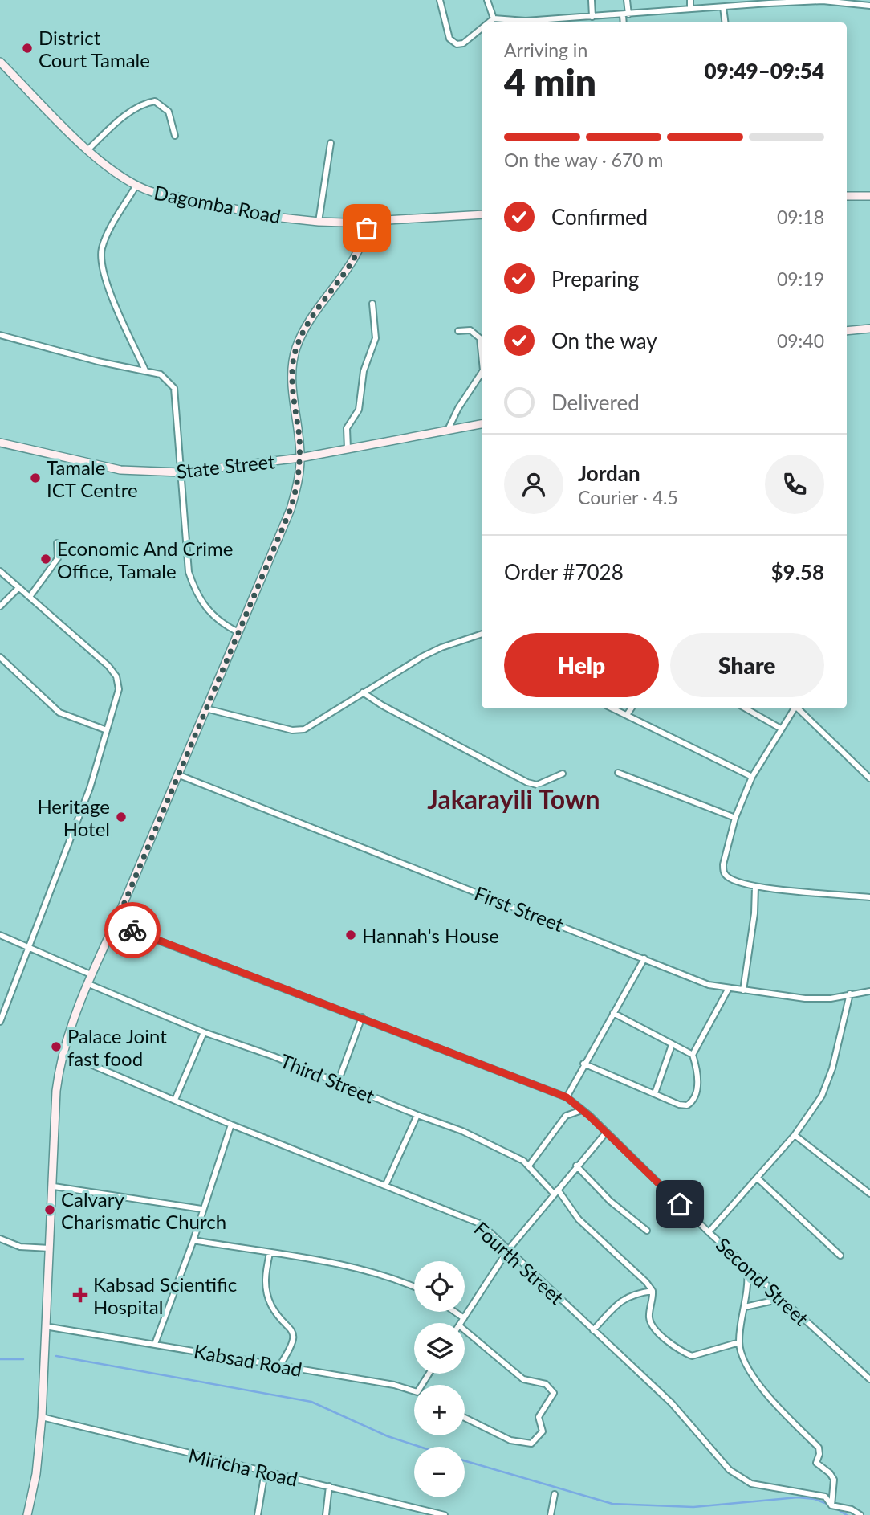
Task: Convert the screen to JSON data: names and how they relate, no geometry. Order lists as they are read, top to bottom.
{
  "streets": {
    "street": [
      "Dagomba Road",
      "State Street",
      "First Street",
      "Third Street",
      "Fourth Street",
      "Second Street",
      "Kabsad Road",
      "Miricha Road"
    ]
  },
  "districts": ["Jakarayili Town"],
  "places": {
    "other": [
      "District Court Tamale",
      "Tamale ICT Centre",
      "Economic And Crime Office, Tamale",
      "Heritage Hotel",
      "Hannah's House",
      "Palace Joint fast food",
      "Calvary Charismatic Church"
    ],
    "health": ["Kabsad Scientific Hospital"]
  },
  "page": {
    "heading": ["4 min", "Arriving in", "09:49–09:54"],
    "panel": [
      "Jordan",
      "Courier · 4.5",
      "Order #7028",
      "$9.58"
    ],
    "bar": "On the way · 670 m",
    "list": [
      ["Confirmed", "09:18"],
      ["Preparing", "09:19"],
      ["On the way", "09:40"],
      "Delivered"
    ],
    "buttons": ["Help", "Share"],
    "map_buttons": ["+", "−"]
  }
}
